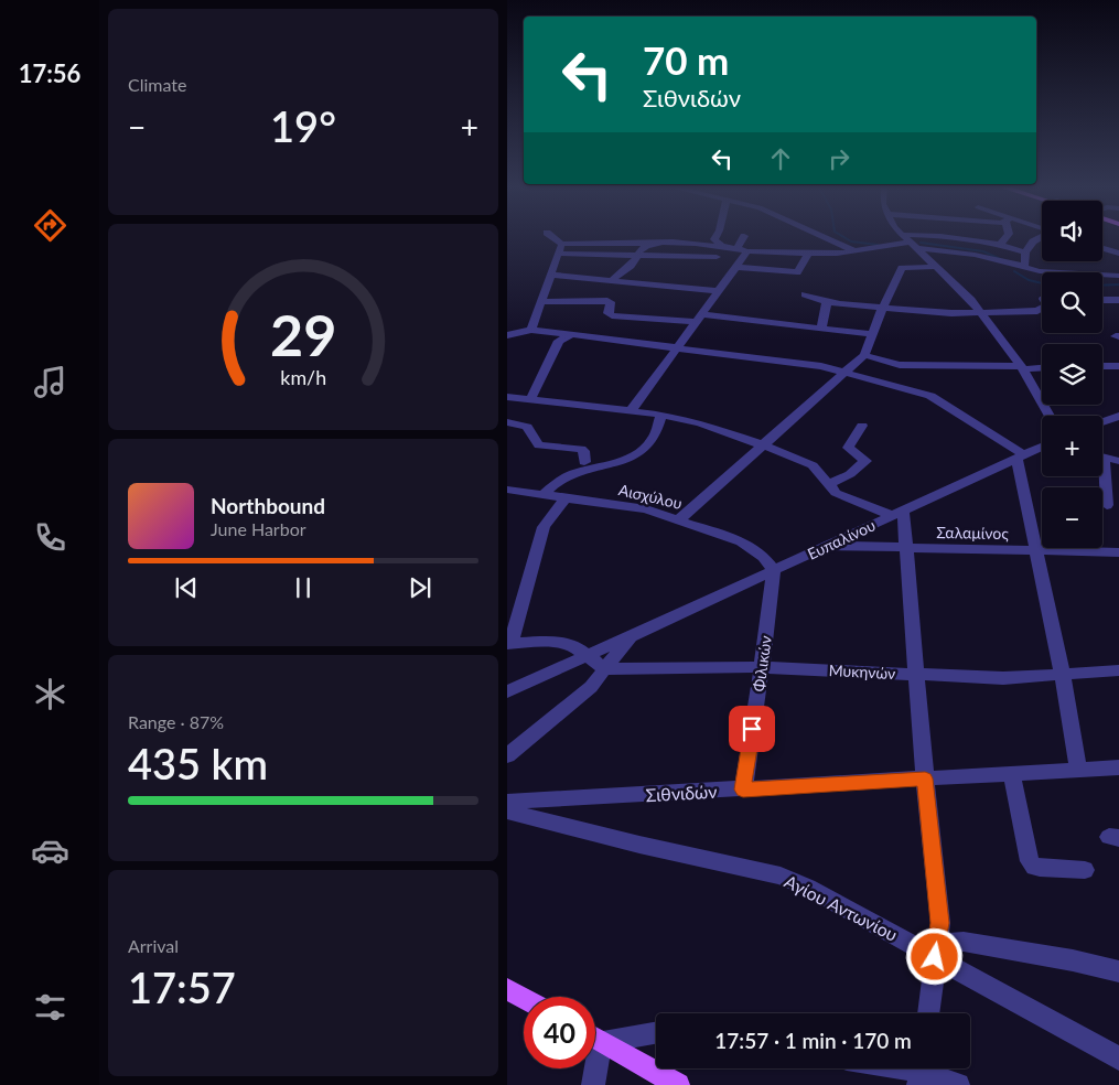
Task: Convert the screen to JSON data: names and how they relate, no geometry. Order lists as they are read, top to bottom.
{
  "streets": {
    "street": [
      "Αισχύλου",
      "Σαλαμίνος",
      "Ευπαλίνου",
      "Φιλικών",
      "Μυκηνών",
      "Σιθνιδών",
      "Αγίου Αντωνίου"
    ]
  },
  "crossings": [
    ["Αισχύλου", "Ευπαλίνου"],
    ["Αισχύλου", "Φιλικών"],
    ["Σαλαμίνος", "Ευπαλίνου"],
    ["Ευπαλίνου", "Φιλικών"],
    ["Ευπαλίνου", "Μυκηνών"],
    ["Φιλικών", "Μυκηνών"],
    ["Φιλικών", "Σιθνιδών"]
  ],
  "page": {
    "tabs": "17:56",
    "tile": [
      "Climate",
      ["Range · 87%", "435 km"],
      ["Arrival", "17:57"]
    ],
    "turn": ["70 m", "Σιθνιδών"],
    "heat": ["−", "19°", "+"],
    "map_buttons": ["+", "−"],
    "song": ["Northbound", "June Harbor"],
    "limit": "40",
    "trip": "17:57 · 1 min · 170 m",
    "gauge": ["29", "km/h"]
  }
}
